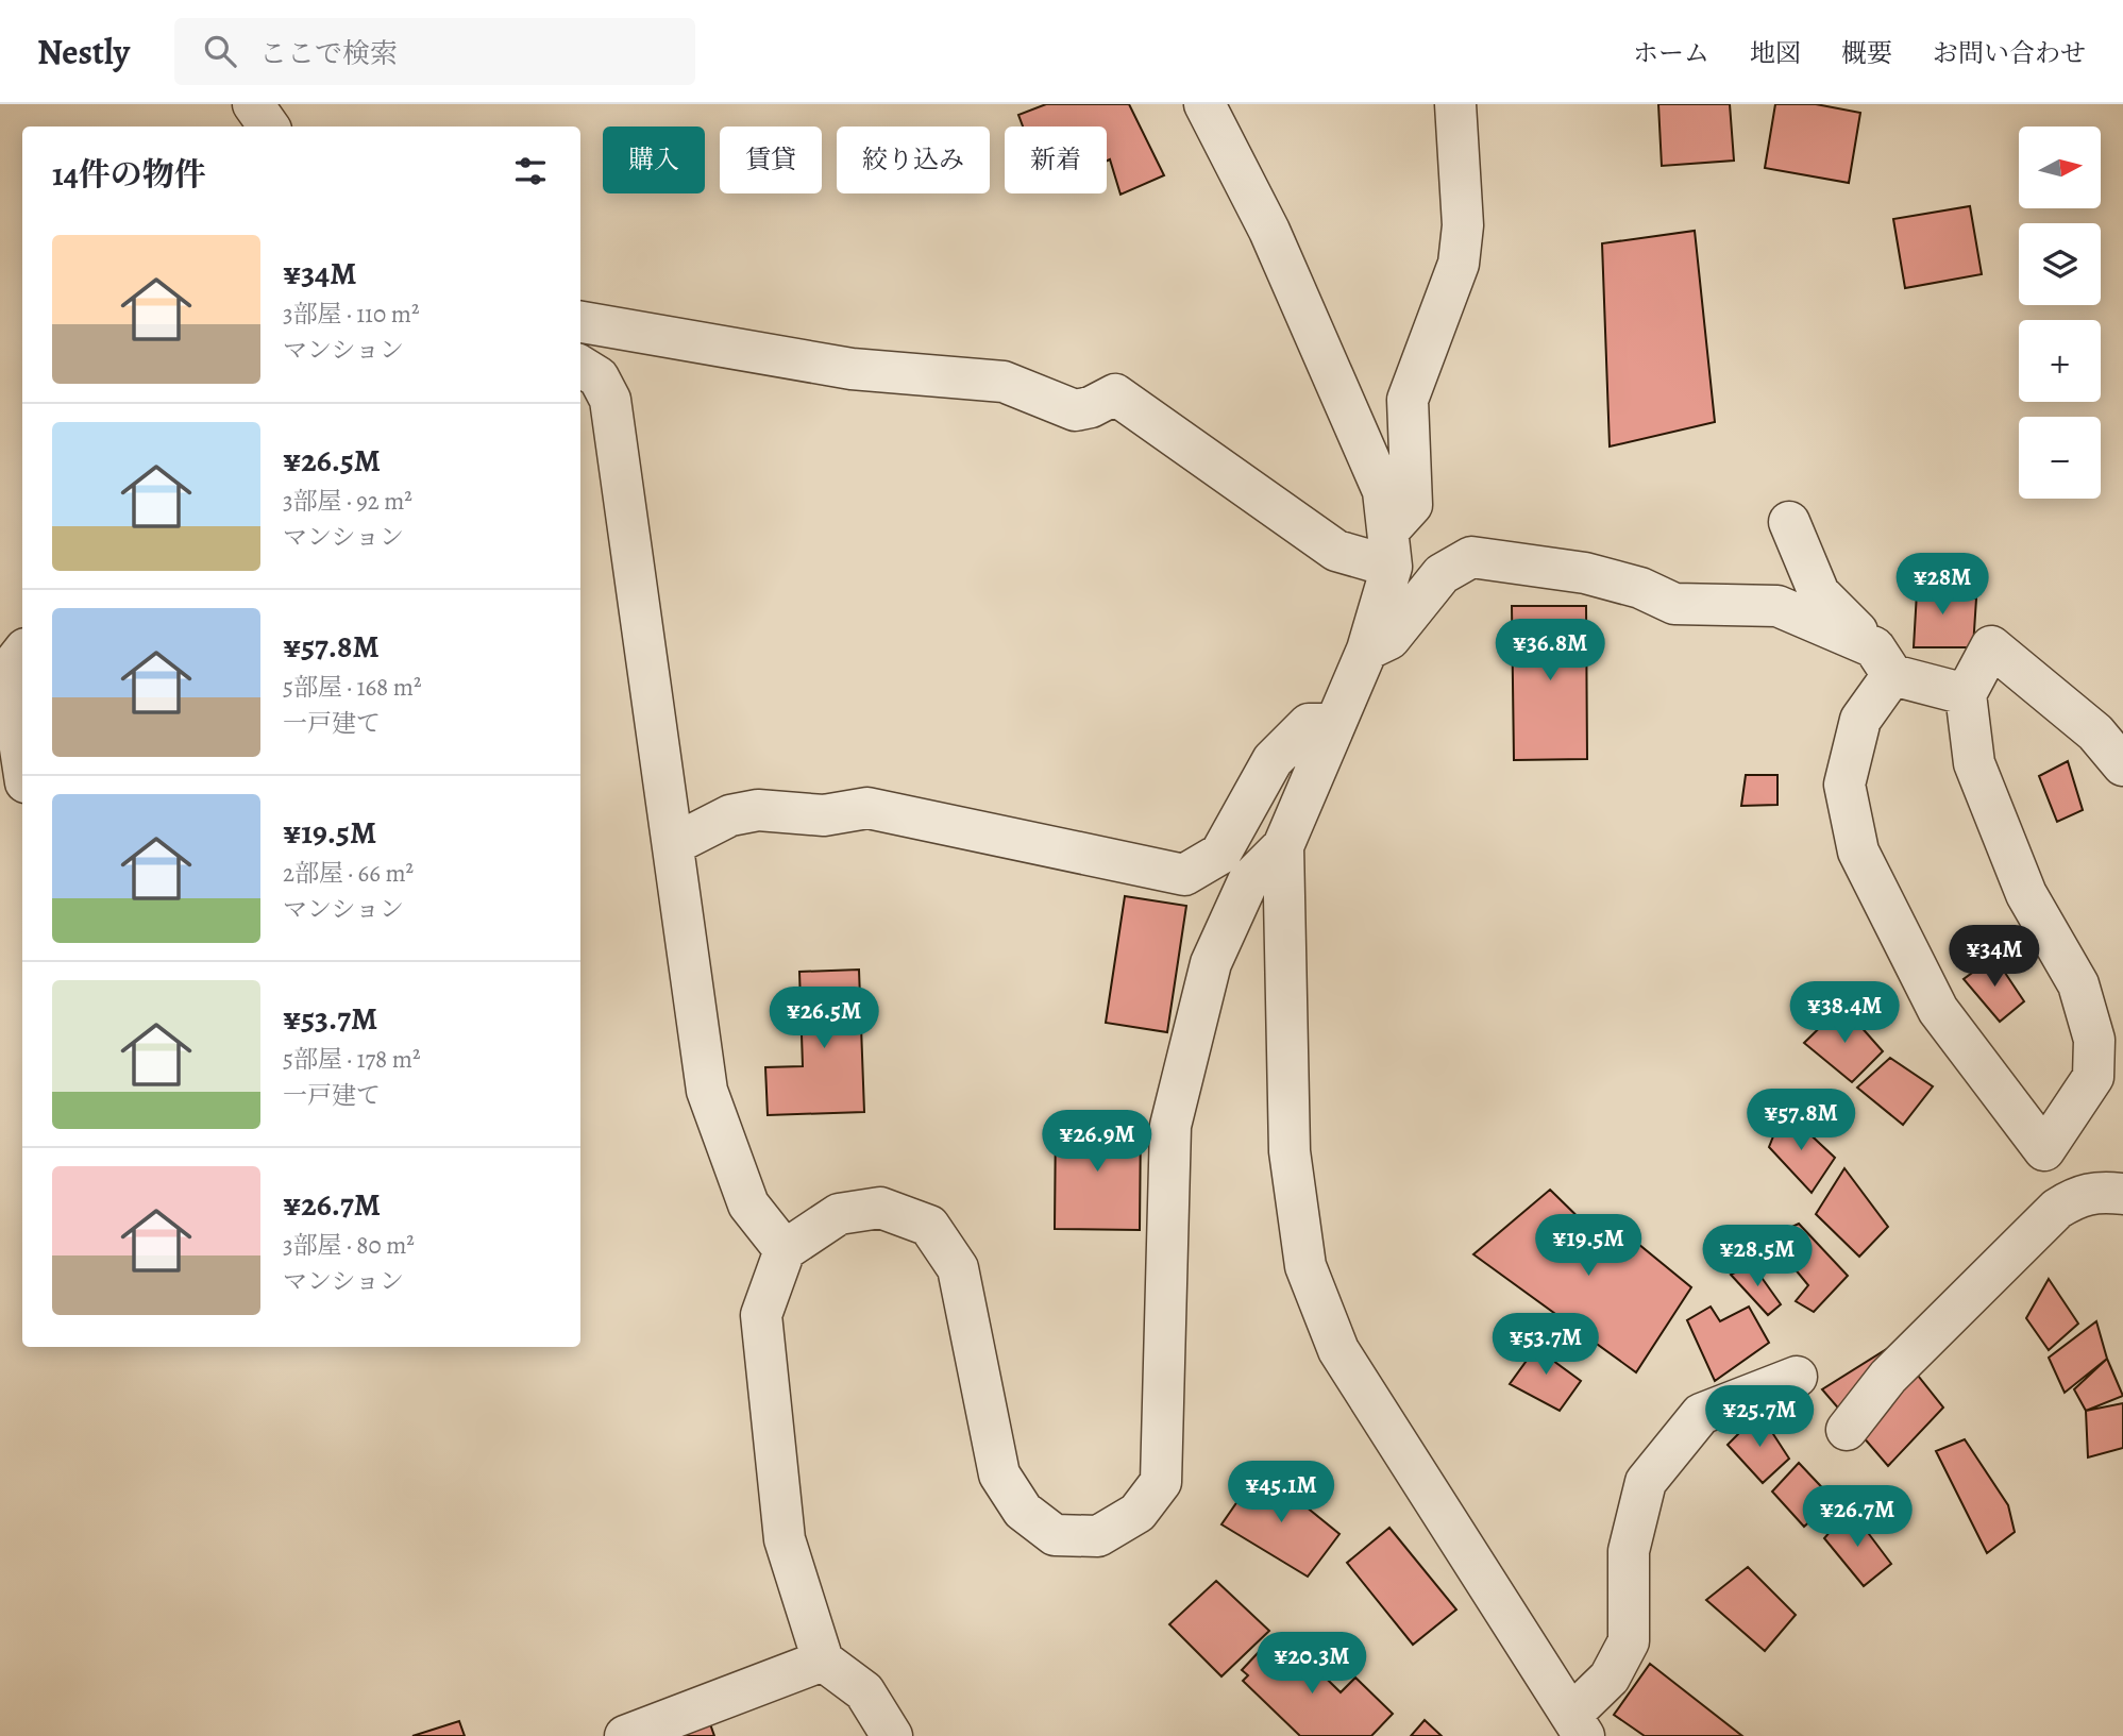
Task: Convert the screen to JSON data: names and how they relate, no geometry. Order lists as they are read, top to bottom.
{
  "north": "right",
  "page": {
    "header": "Nestly",
    "search": "ここで検索",
    "nav": [
      "ホーム",
      "地図",
      "概要",
      "お問い合わせ"
    ],
    "map_buttons": ["+", "−"],
    "chip": [
      "購入",
      "賃貸",
      "絞り込み",
      "新着"
    ],
    "heading": "14件の物件",
    "list": [
      {
        "name": "¥34M",
        "note": "3部屋 · 110 m² · マンション"
      },
      {
        "name": "¥26.5M",
        "note": "3部屋 · 92 m² · マンション"
      },
      {
        "name": "¥57.8M",
        "note": "5部屋 · 168 m² · 一戸建て"
      },
      {
        "name": "¥19.5M",
        "note": "2部屋 · 66 m² · マンション"
      },
      {
        "name": "¥53.7M",
        "note": "5部屋 · 178 m² · 一戸建て"
      },
      {
        "name": "¥26.7M",
        "note": "3部屋 · 80 m² · マンション"
      }
    ],
    "price": [
      "¥28M",
      "¥36.8M",
      "¥34M",
      "¥38.4M",
      "¥26.5M",
      "¥57.8M",
      "¥26.9M",
      "¥19.5M",
      "¥28.5M",
      "¥53.7M",
      "¥25.7M",
      "¥45.1M",
      "¥26.7M",
      "¥20.3M"
    ]
  }
}
